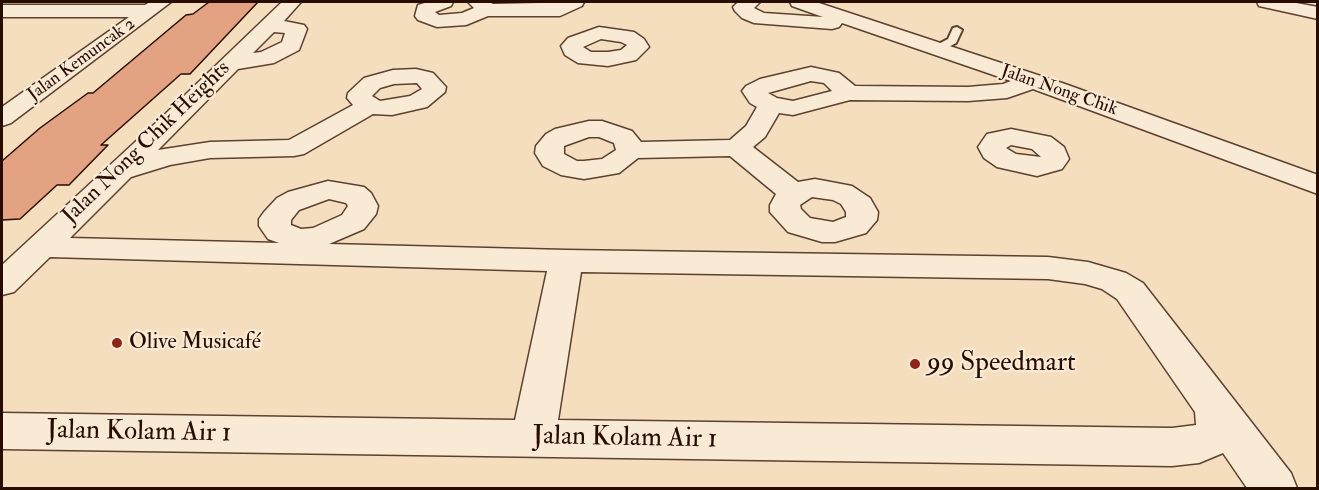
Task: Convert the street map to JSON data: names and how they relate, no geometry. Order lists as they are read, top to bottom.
{
  "streets": {
    "street": [
      "Jalan Kemuncak 2",
      "Jalan Nong Chik",
      "Jalan Nong Chik Heights",
      "Jalan Kolam Air 1"
    ]
  },
  "places": ["Olive Musicafé", "99 Speedmart"]
}
